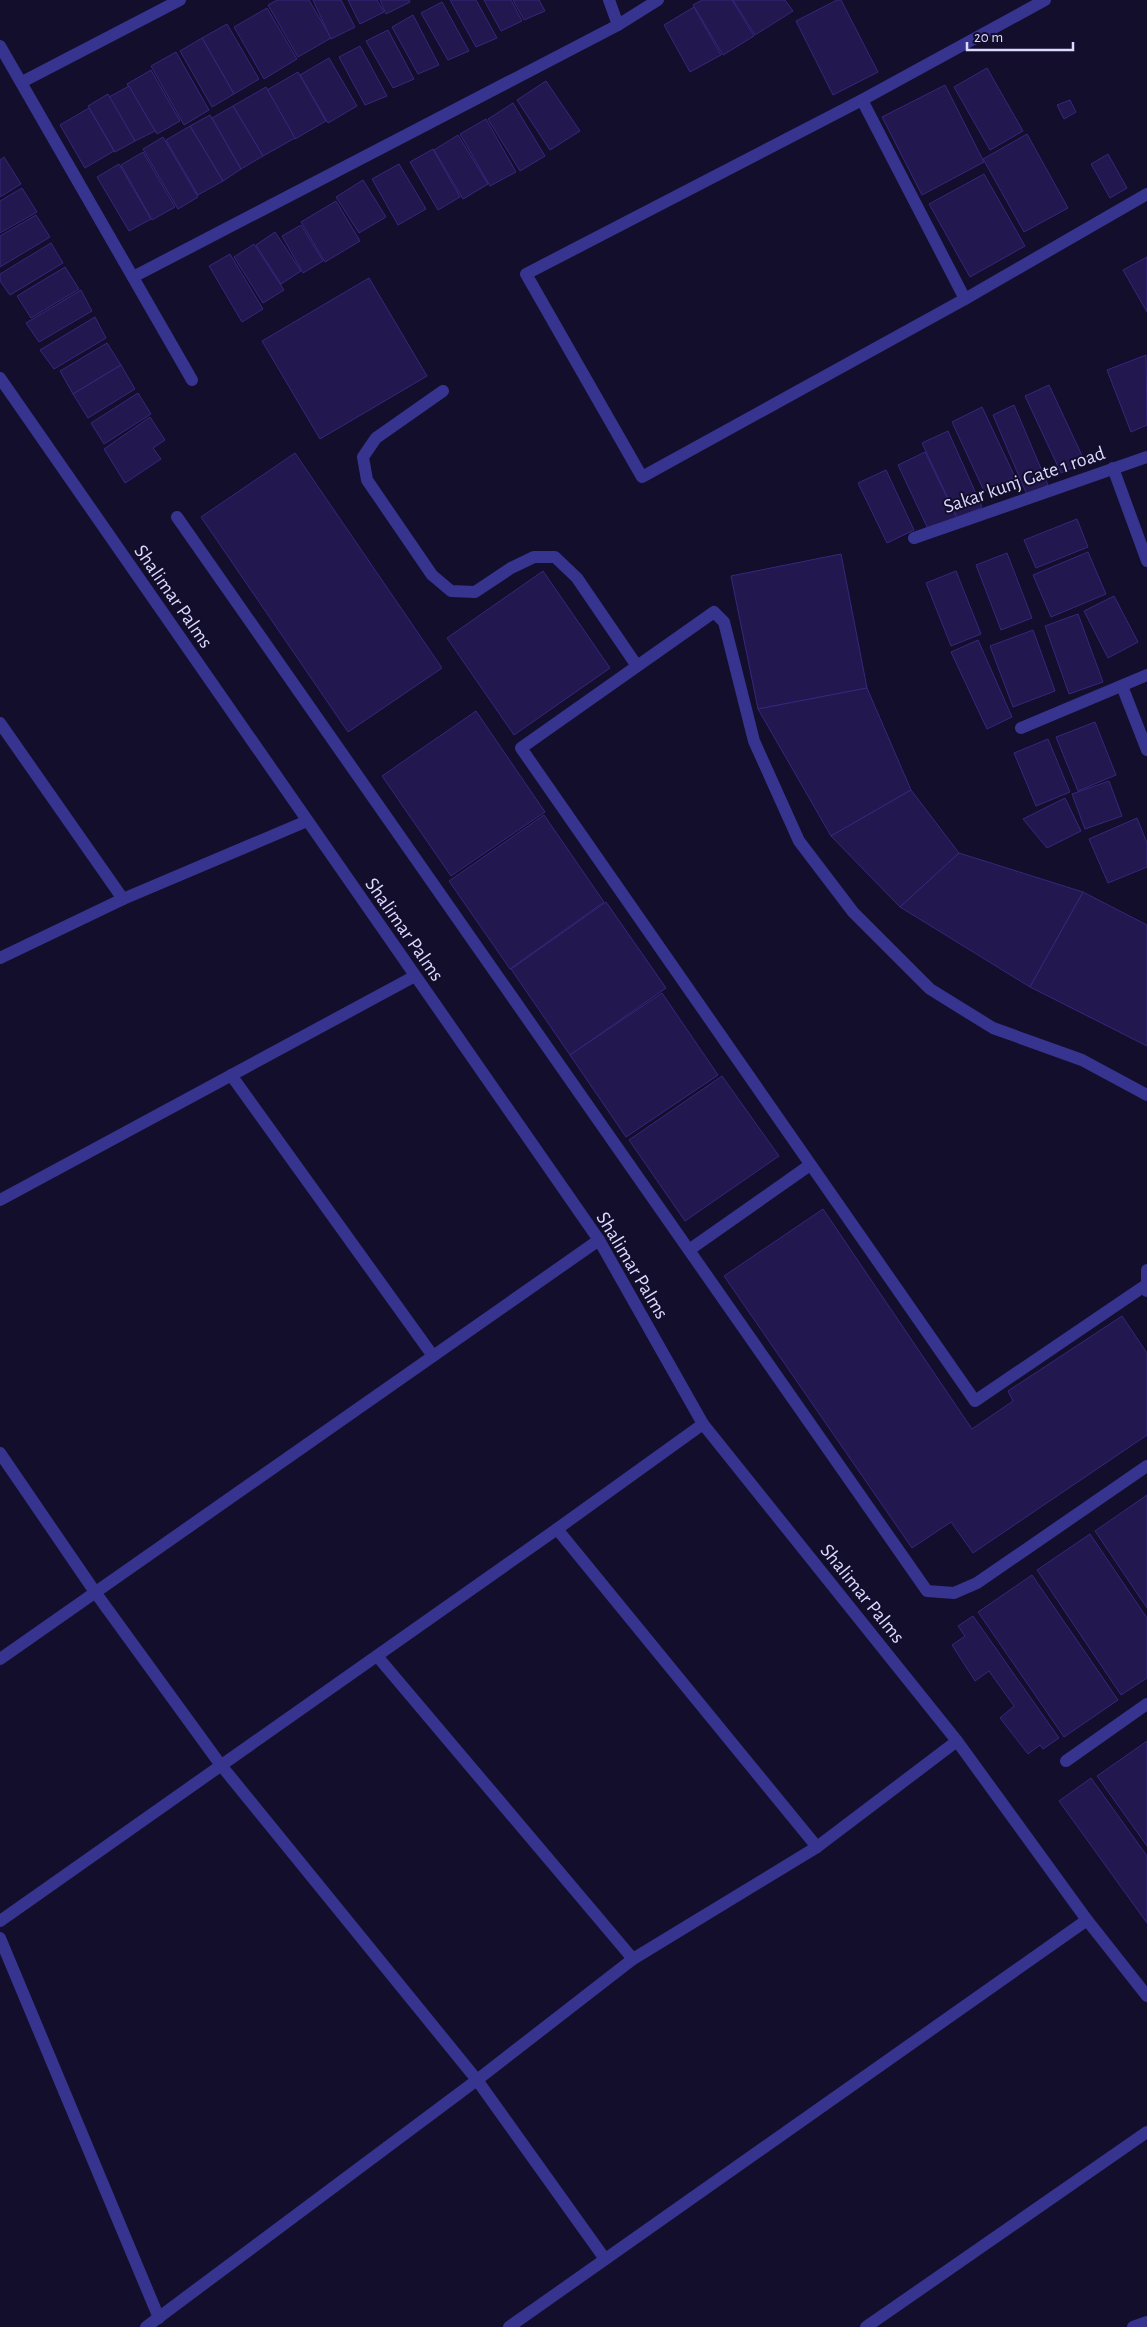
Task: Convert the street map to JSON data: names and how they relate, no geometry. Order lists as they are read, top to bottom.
{
  "streets": {
    "street": ["Sakar kunj Gate 1 road", "Shalimar Palms"]
  },
  "scale_bar": "20 m"
}
